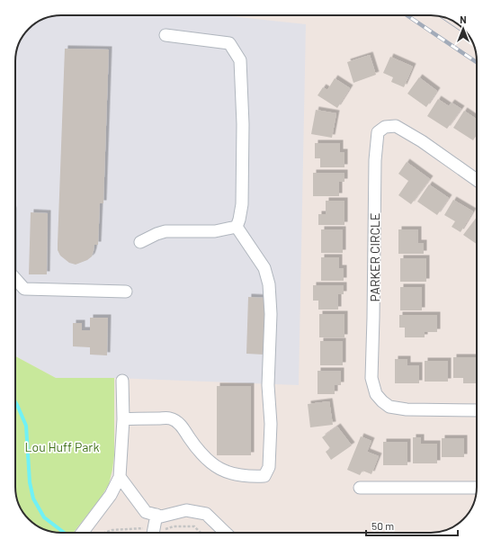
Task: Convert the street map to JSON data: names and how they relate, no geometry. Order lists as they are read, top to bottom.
{
  "streets": {
    "street": ["PARKER CIRCLE"]
  },
  "parks": ["Lou Huff Park"],
  "scale_bar": "50 m",
  "north": "top"
}
